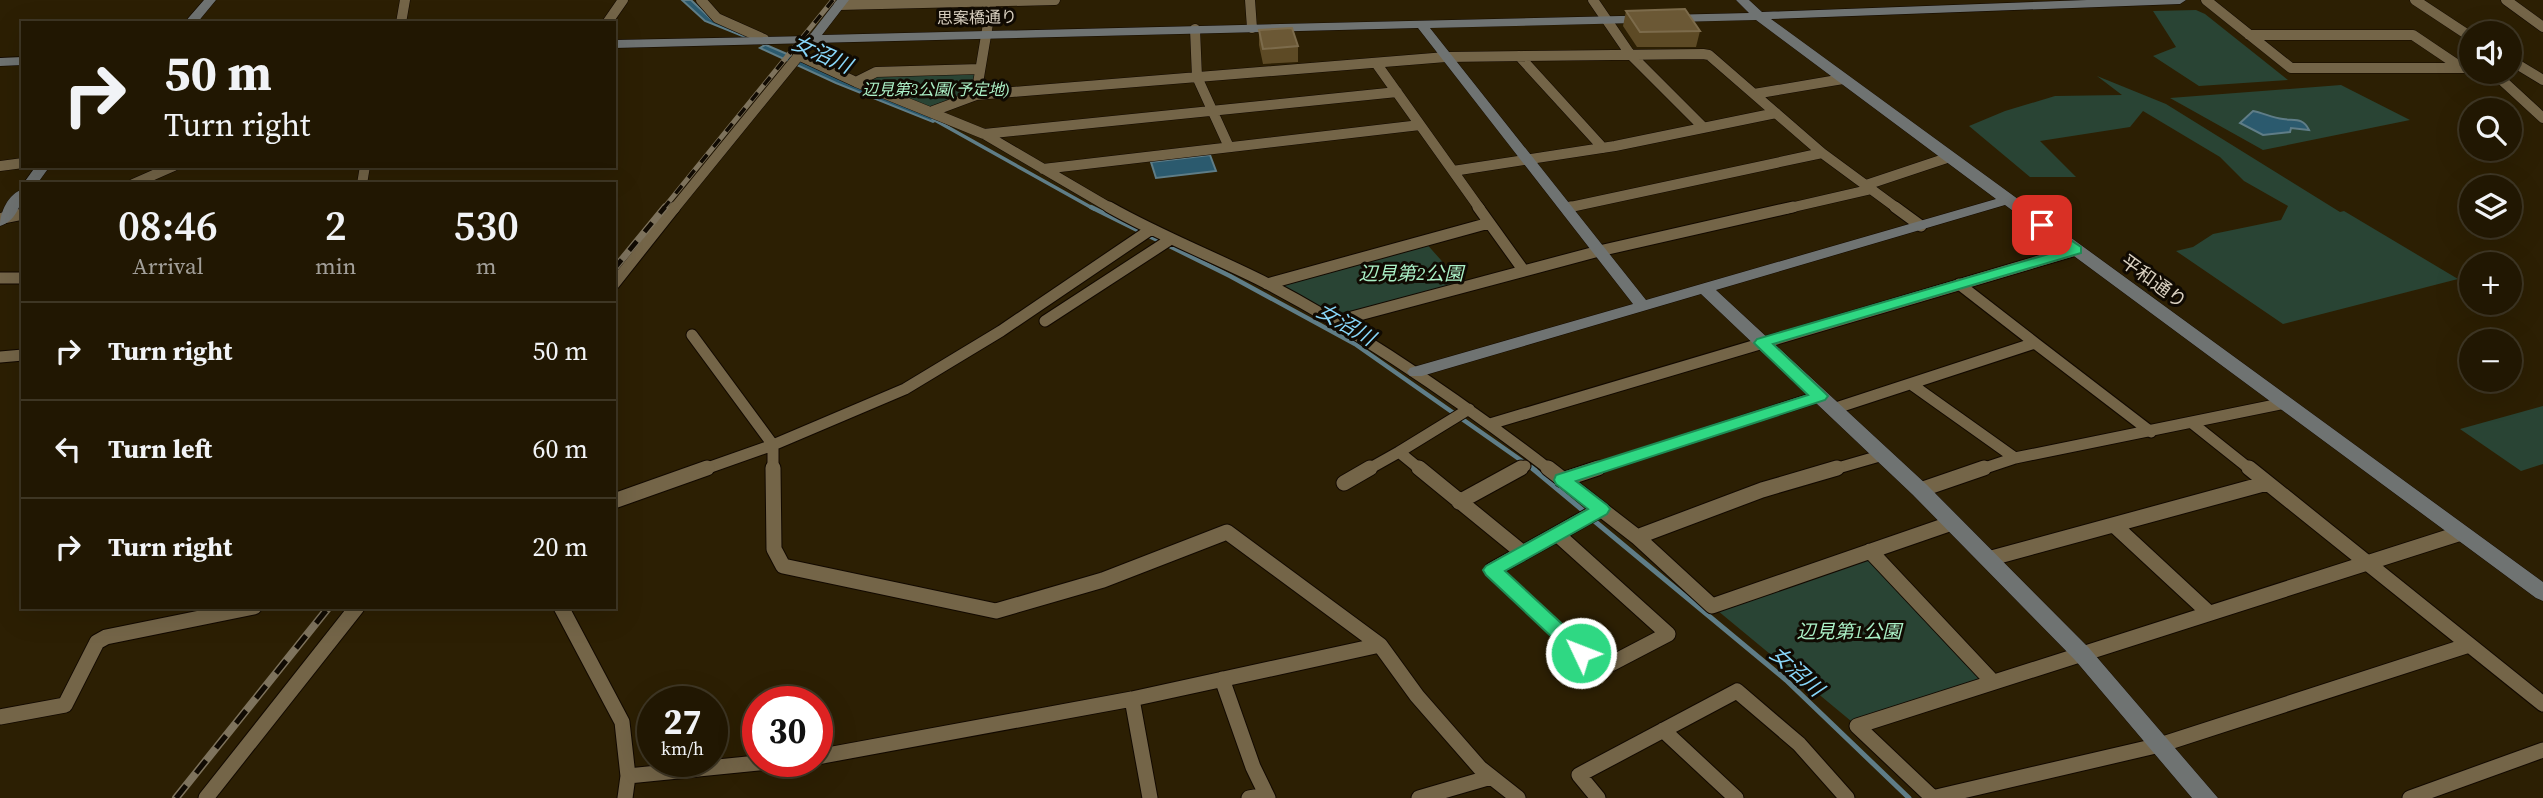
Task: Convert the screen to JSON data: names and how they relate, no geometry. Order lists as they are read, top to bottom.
{
  "streets": {
    "street": ["思案橋通り", "平和通り"]
  },
  "crossings": [
    ["思案橋通り", "平和通り"]
  ],
  "water": ["女沼川"],
  "parks": ["辺見第3公園(予定地)", "辺見第2公園", "辺見第1公園"],
  "page": {
    "map_buttons": ["+", "−"],
    "turn": ["50 m", "Turn right"],
    "eta": [
      "08:46",
      "Arrival",
      "2",
      "min",
      "530",
      "m"
    ],
    "list": [
      {
        "name": "Turn right",
        "value": "50 m"
      },
      {
        "name": "Turn left",
        "value": "60 m"
      },
      {
        "name": "Turn right",
        "value": "20 m"
      }
    ],
    "speed": "27 km/h",
    "limit": "30"
  }
}
